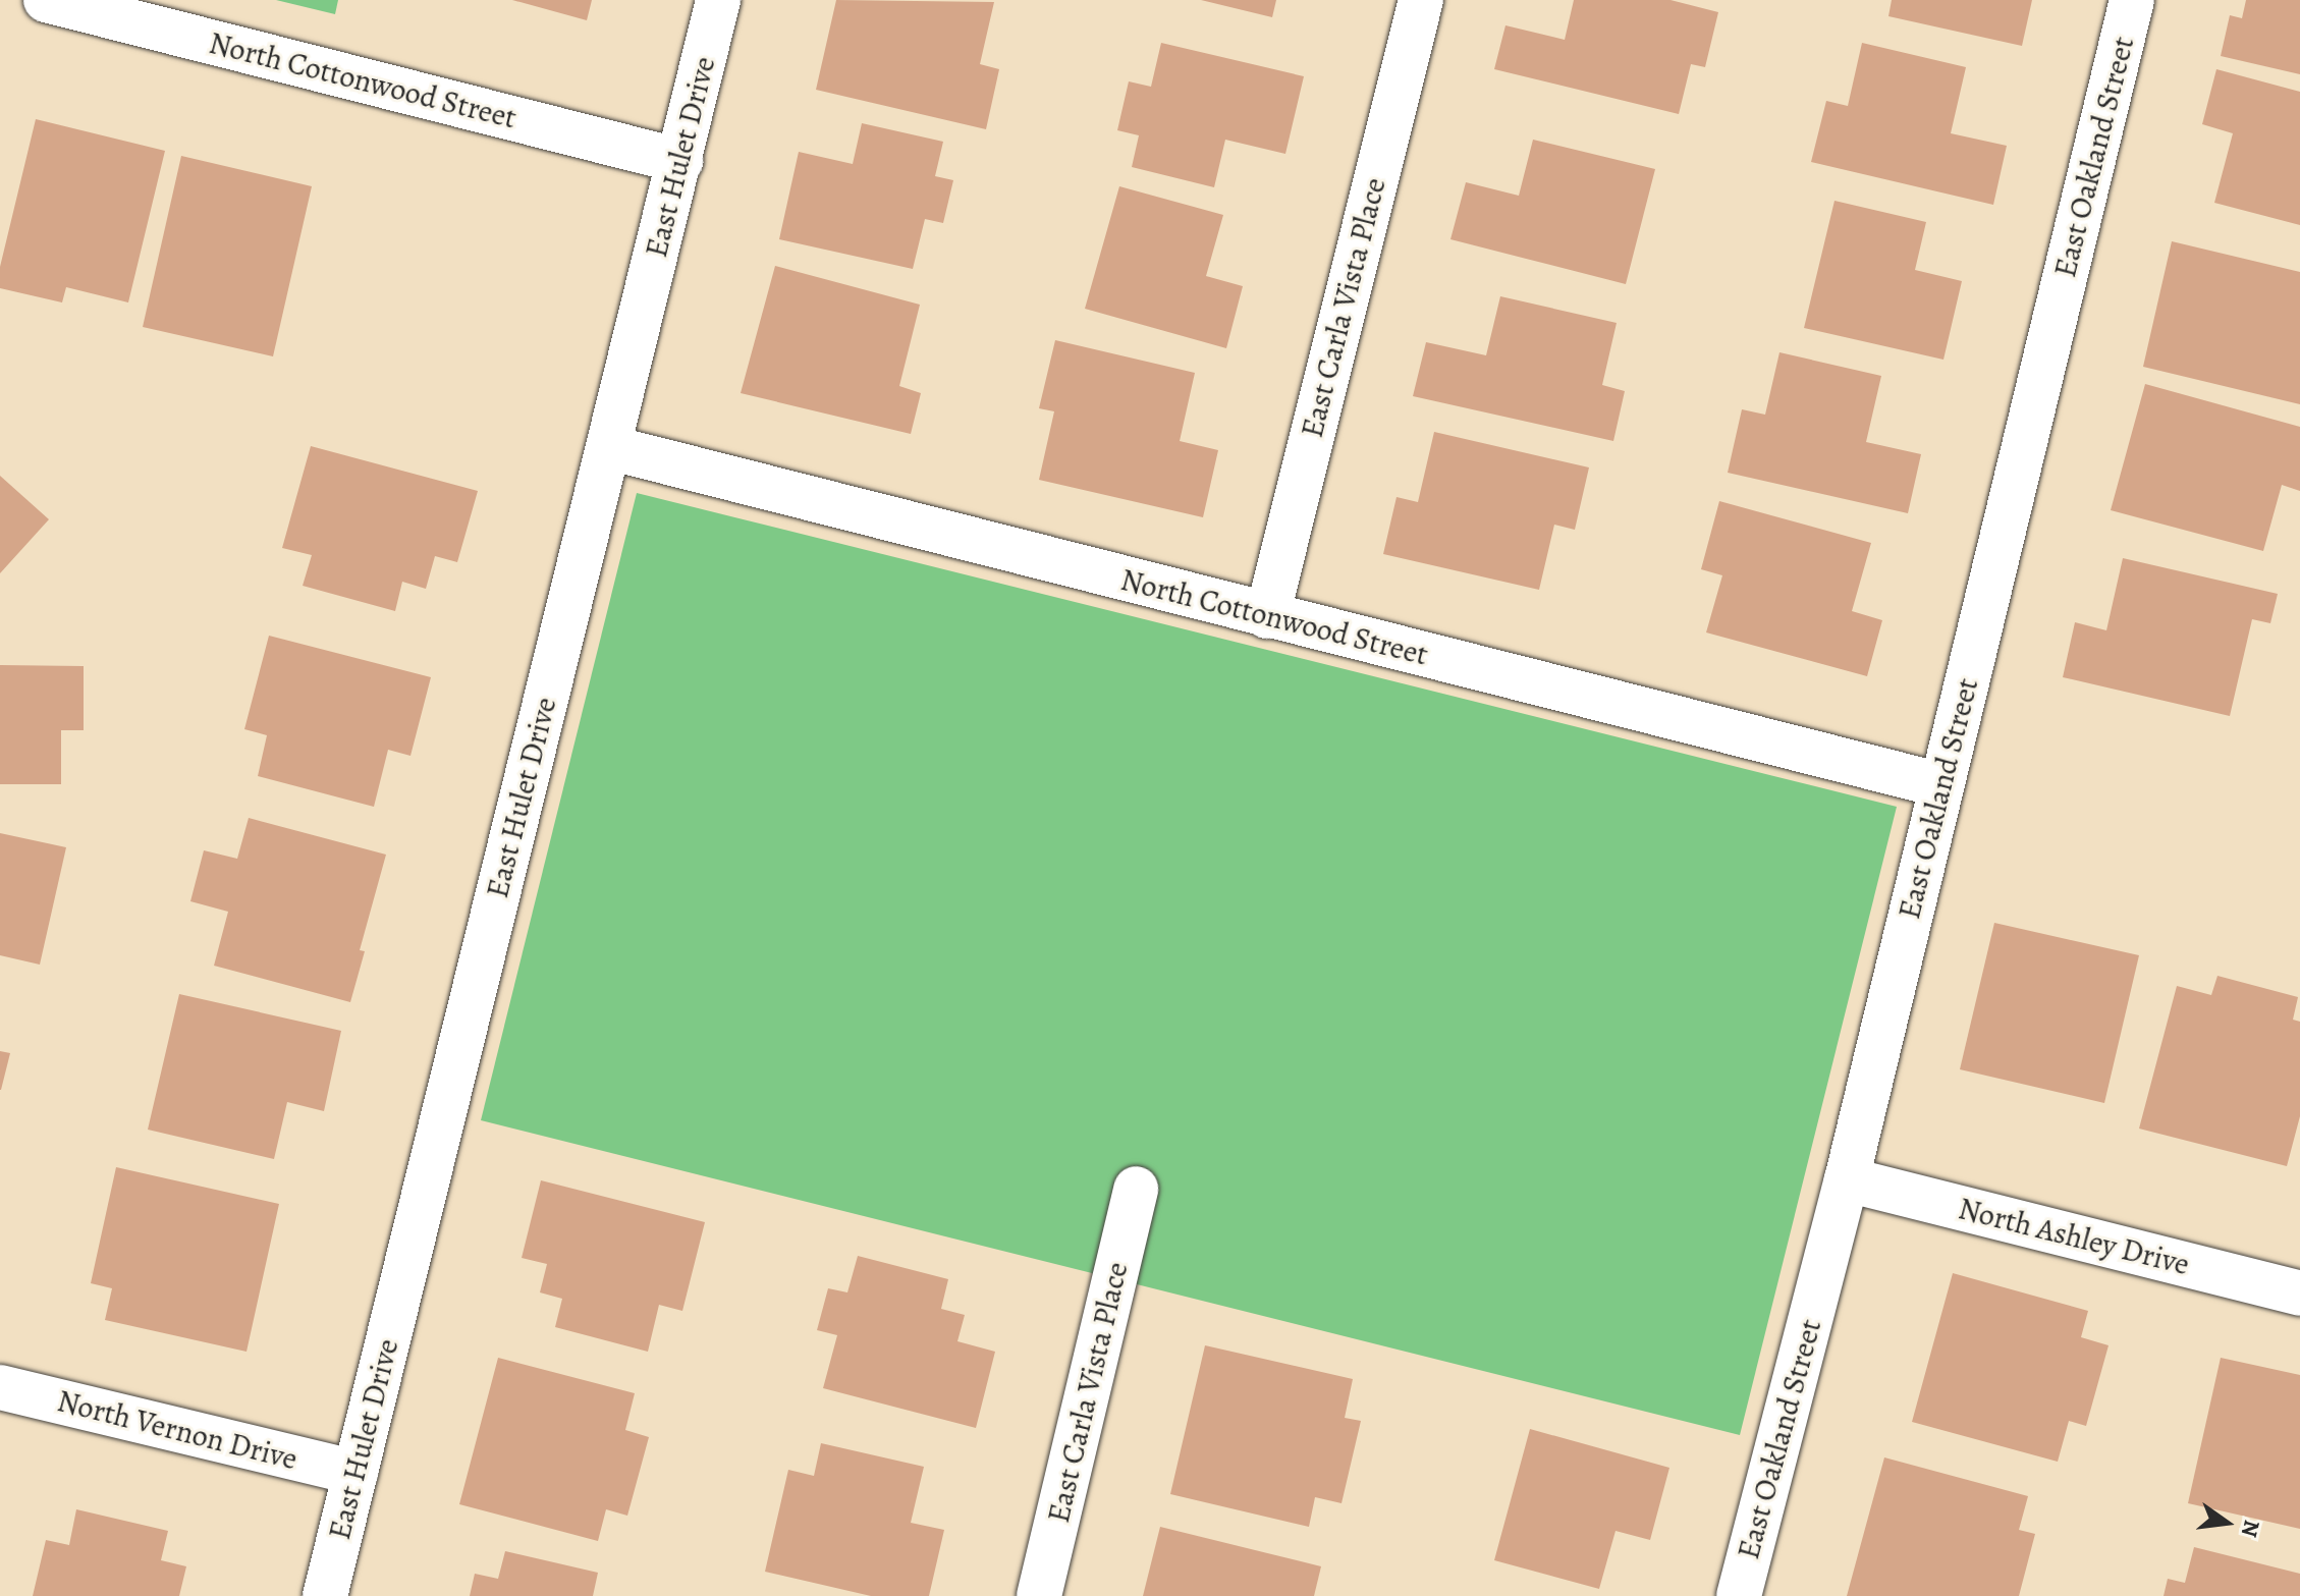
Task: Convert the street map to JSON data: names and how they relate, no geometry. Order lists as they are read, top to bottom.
{
  "streets": {
    "street": [
      "North Cottonwood Street",
      "East Hulet Drive",
      "East Oakland Street",
      "East Carla Vista Place",
      "North Ashley Drive",
      "North Vernon Drive"
    ]
  },
  "crossings": [
    ["North Cottonwood Street", "East Hulet Drive"],
    ["North Cottonwood Street", "East Oakland Street"],
    ["North Cottonwood Street", "East Carla Vista Place"],
    ["East Hulet Drive", "North Vernon Drive"],
    ["East Oakland Street", "North Ashley Drive"]
  ],
  "north": "right"
}
